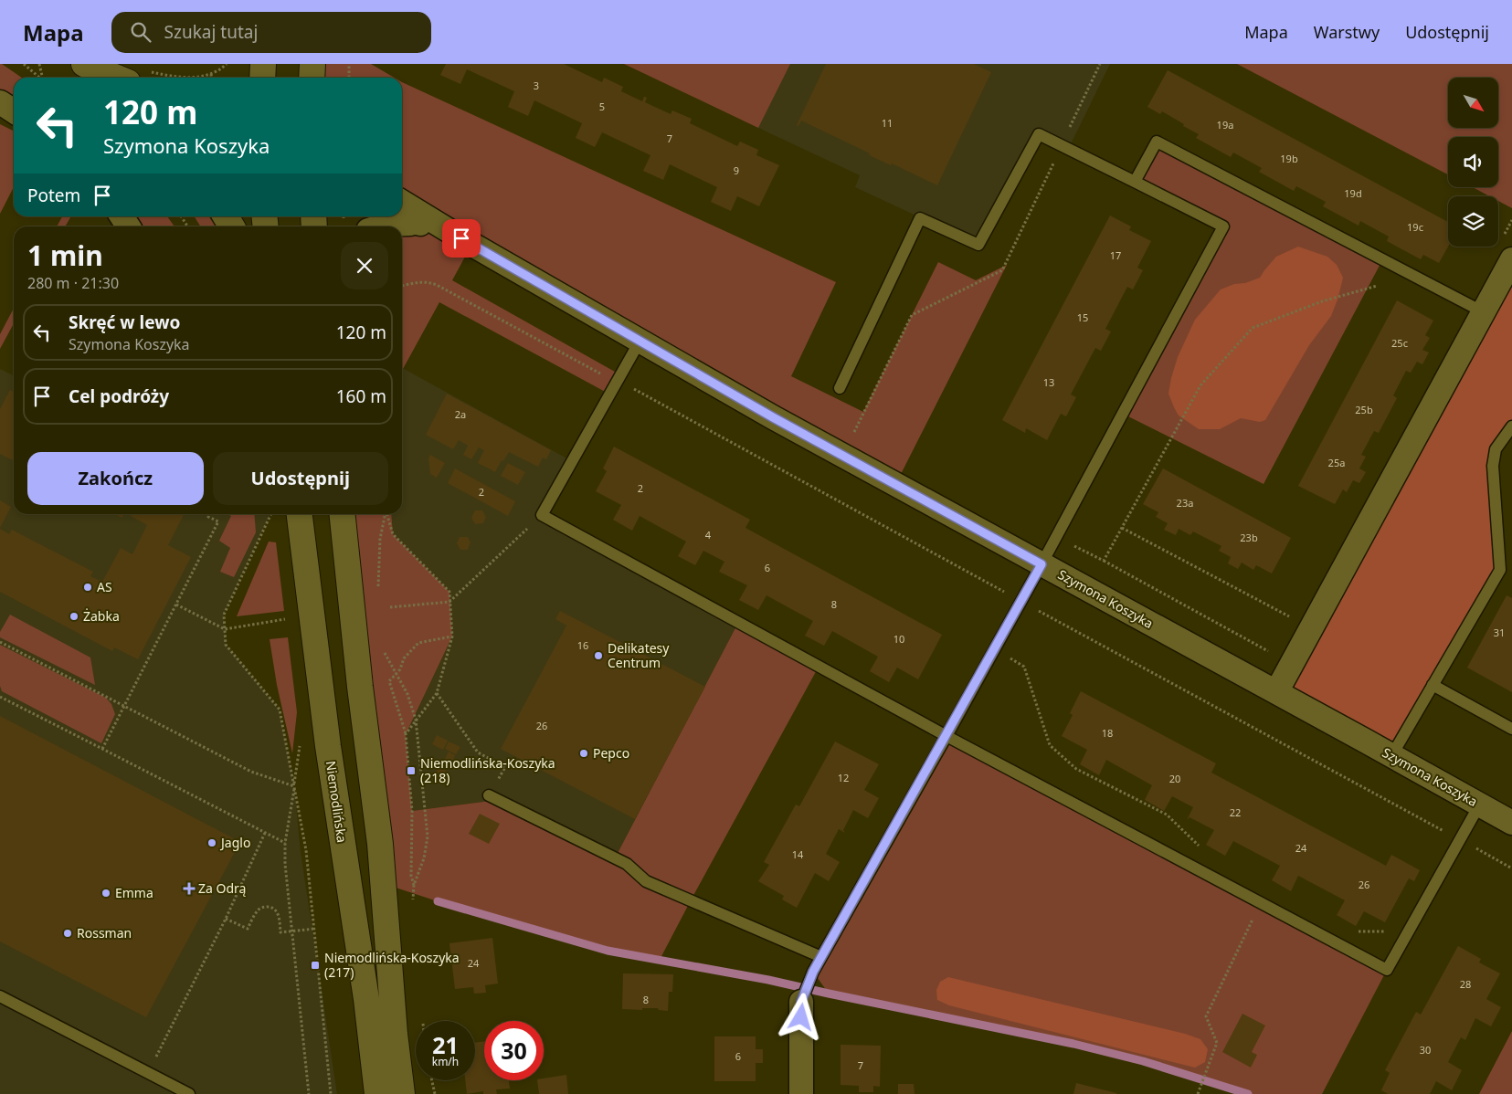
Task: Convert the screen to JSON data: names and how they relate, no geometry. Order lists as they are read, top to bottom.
{
  "streets": {
    "main road": ["Niemodlińska"],
    "street": ["Szymona Koszyka"]
  },
  "places": {
    "other": [
      "AS",
      "Żabka",
      "Delikatesy Centrum",
      "Pepco",
      "Jaglo",
      "Emma",
      "Rossman"
    ],
    "transit": ["Niemodlińska-Koszyka (218)", "Niemodlińska-Koszyka (217)"],
    "health": ["Za Odrą"]
  },
  "house_numbers": [
    "3",
    "5",
    "11",
    "19a",
    "7",
    "19b",
    "9",
    "19d",
    "19c",
    "17",
    "15",
    "25c",
    "13",
    "25b",
    "2a",
    "25a",
    "2",
    "2",
    "23a",
    "4",
    "23b",
    "6",
    "8",
    "31",
    "10",
    "16",
    "26",
    "18",
    "12",
    "20",
    "22",
    "24",
    "14",
    "26",
    "24",
    "28",
    "8",
    "30",
    "6",
    "7"
  ],
  "north": "bottom right",
  "page": {
    "header": "Mapa",
    "search": "Szukaj tutaj",
    "nav": ["Mapa", "Warstwy", "Udostępnij"],
    "turn": ["120 m", "Szymona Koszyka"],
    "then": "Potem",
    "heading": ["1 min", "280 m · 21:30"],
    "list": [
      {
        "name": "Skręć w lewo",
        "note": "Szymona Koszyka",
        "value": "120 m"
      },
      {
        "name": "Cel podróży",
        "value": "160 m"
      }
    ],
    "buttons": ["Zakończ", "Udostępnij"],
    "speed": "21 km/h",
    "limit": "30"
  }
}
